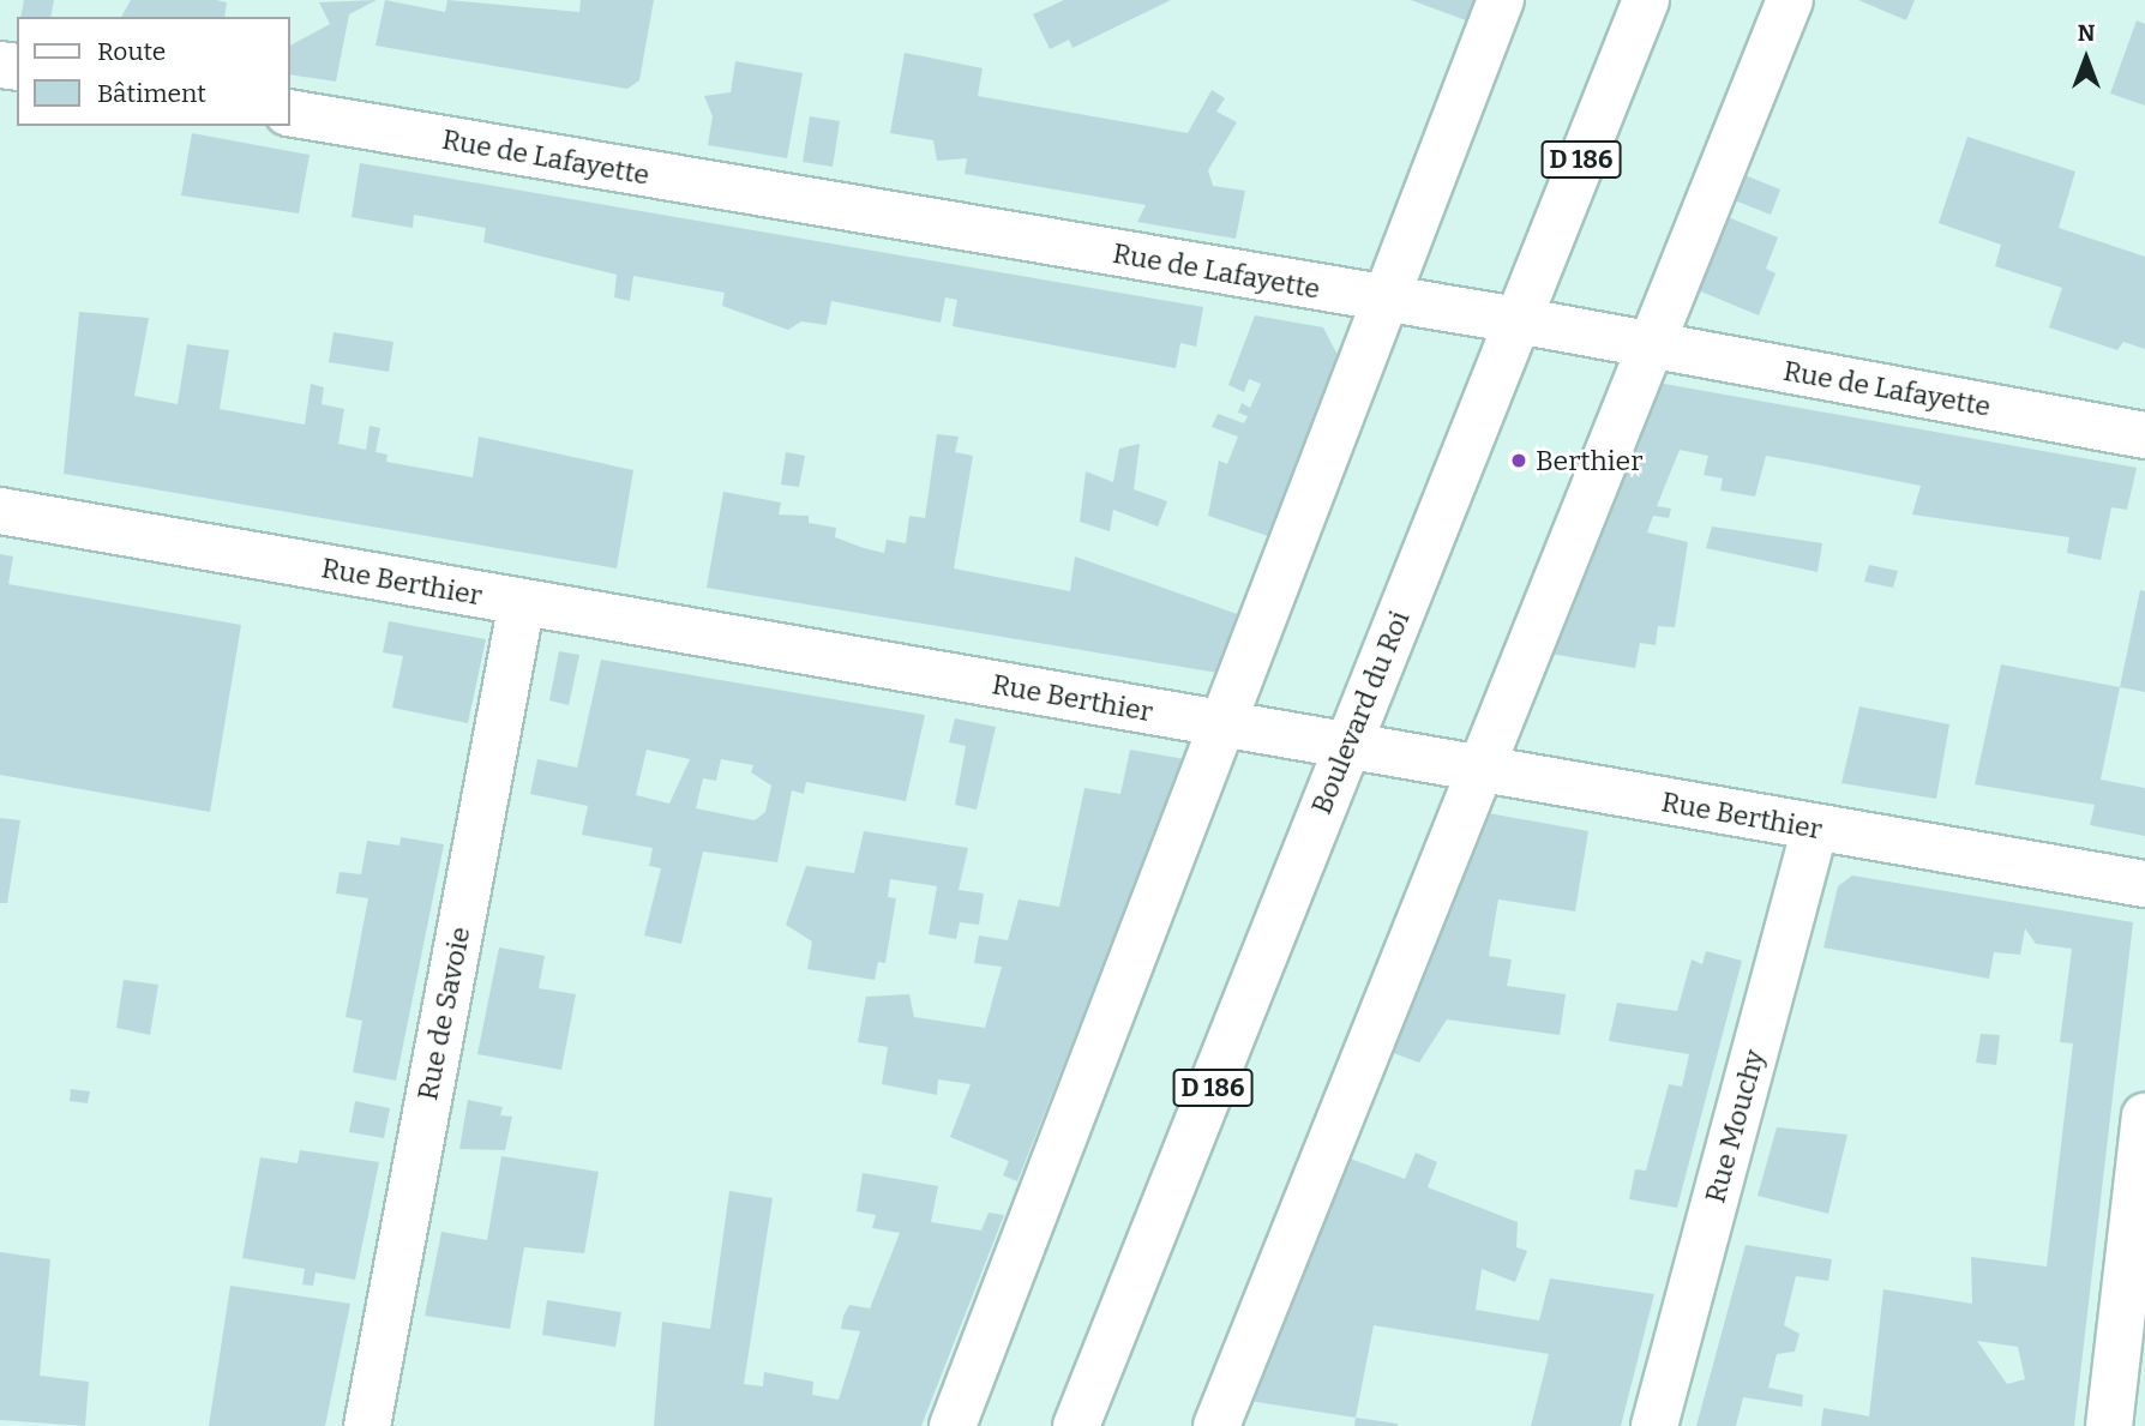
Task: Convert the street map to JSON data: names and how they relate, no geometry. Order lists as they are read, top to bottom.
{
  "streets": {
    "street": [
      "Rue de Lafayette",
      "D 186",
      "Rue Berthier",
      "Boulevard du Roi",
      "Rue de Savoie",
      "Rue Mouchy"
    ]
  },
  "crossings": [
    ["Rue de Lafayette", "Boulevard du Roi"],
    ["Rue Berthier", "Boulevard du Roi"],
    ["Rue Berthier", "Rue de Savoie"],
    ["Rue Berthier", "Rue Mouchy"]
  ],
  "places": ["Berthier"],
  "legend": ["Route", "Bâtiment"],
  "north": "top"
}
